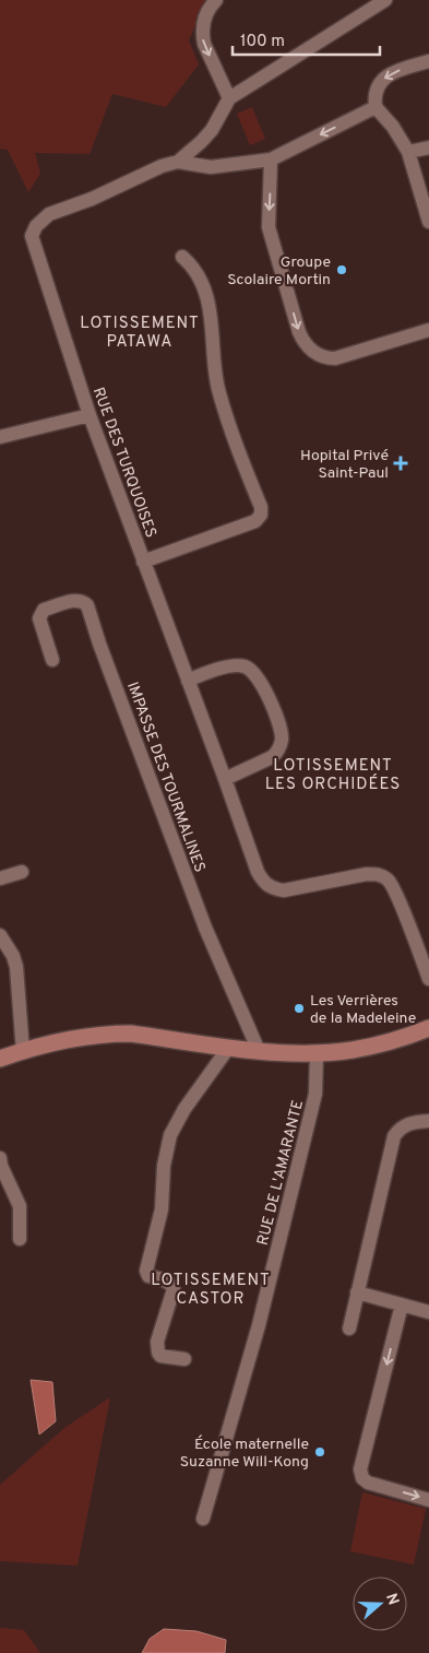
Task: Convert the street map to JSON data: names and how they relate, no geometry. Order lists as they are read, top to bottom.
{
  "streets": {
    "street": ["RUE DES TURQUOISES", "IMPASSE DES TOURMALINES", "RUE DE L'AMARANTE"]
  },
  "districts": ["LOTISSEMENT PATAWA", "LOTISSEMENT LES ORCHIDÉES", "LOTISSEMENT CASTOR"],
  "places": {
    "other": ["Groupe Scolaire Mortin", "Les Verrières de la Madeleine", "École maternelle Suzanne Will-Kong"],
    "health": ["Hopital Privé Saint-Paul"]
  },
  "scale_bar": "100 m",
  "north": "right"
}
